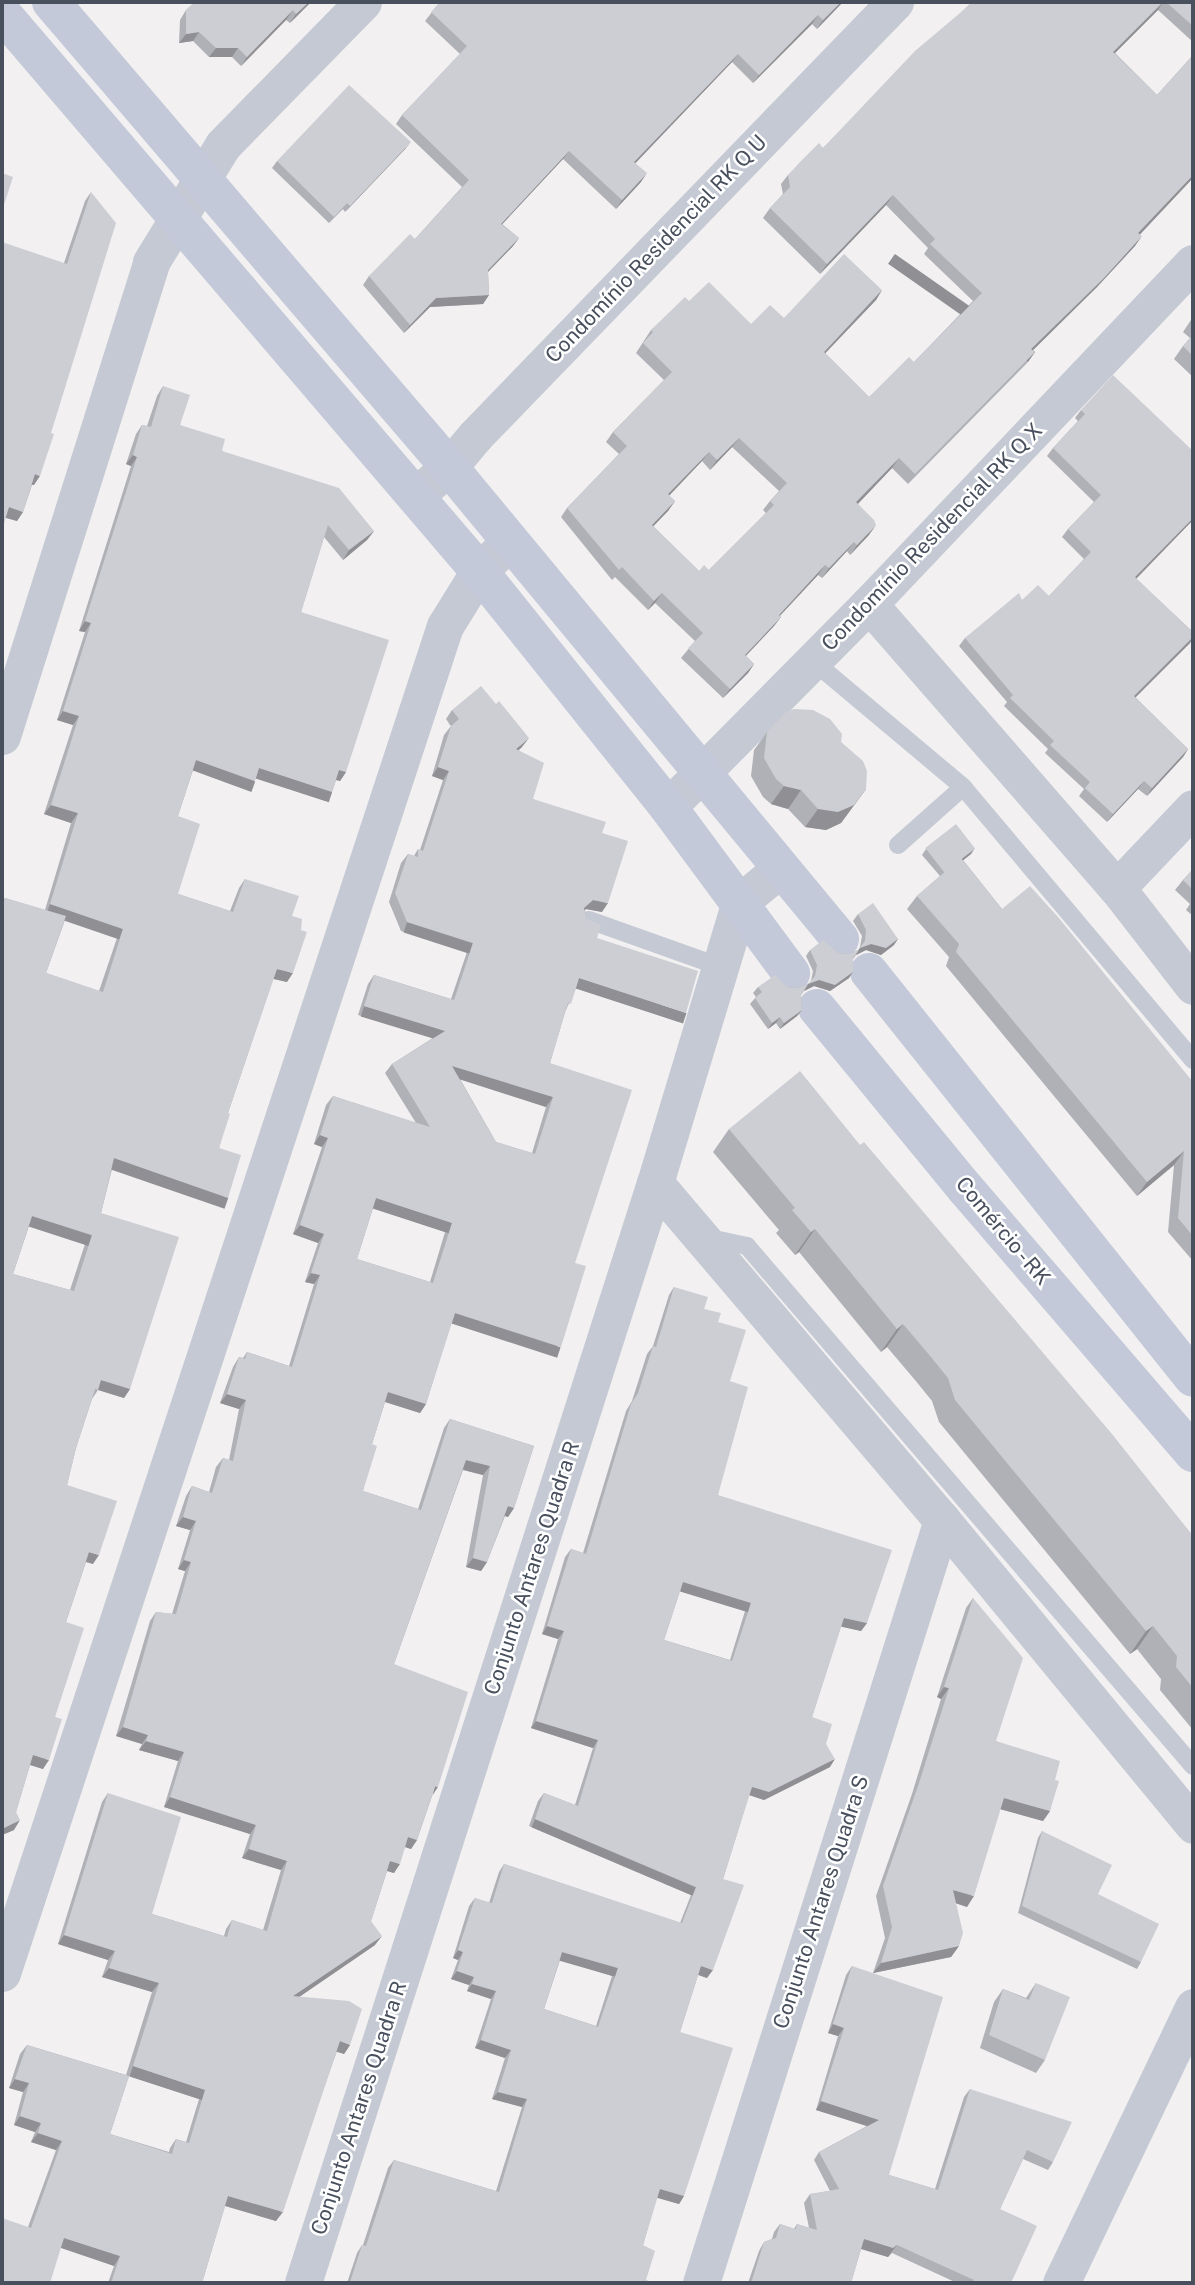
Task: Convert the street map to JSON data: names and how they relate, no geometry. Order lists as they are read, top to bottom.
{
  "streets": {
    "street": [
      "Condomínio Residencial RK Q U",
      "Condomínio Residencial RK Q X",
      "Comércio - RK",
      "Conjunto Antares Quadra R",
      "Conjunto Antares Quadra S"
    ]
  }
}
